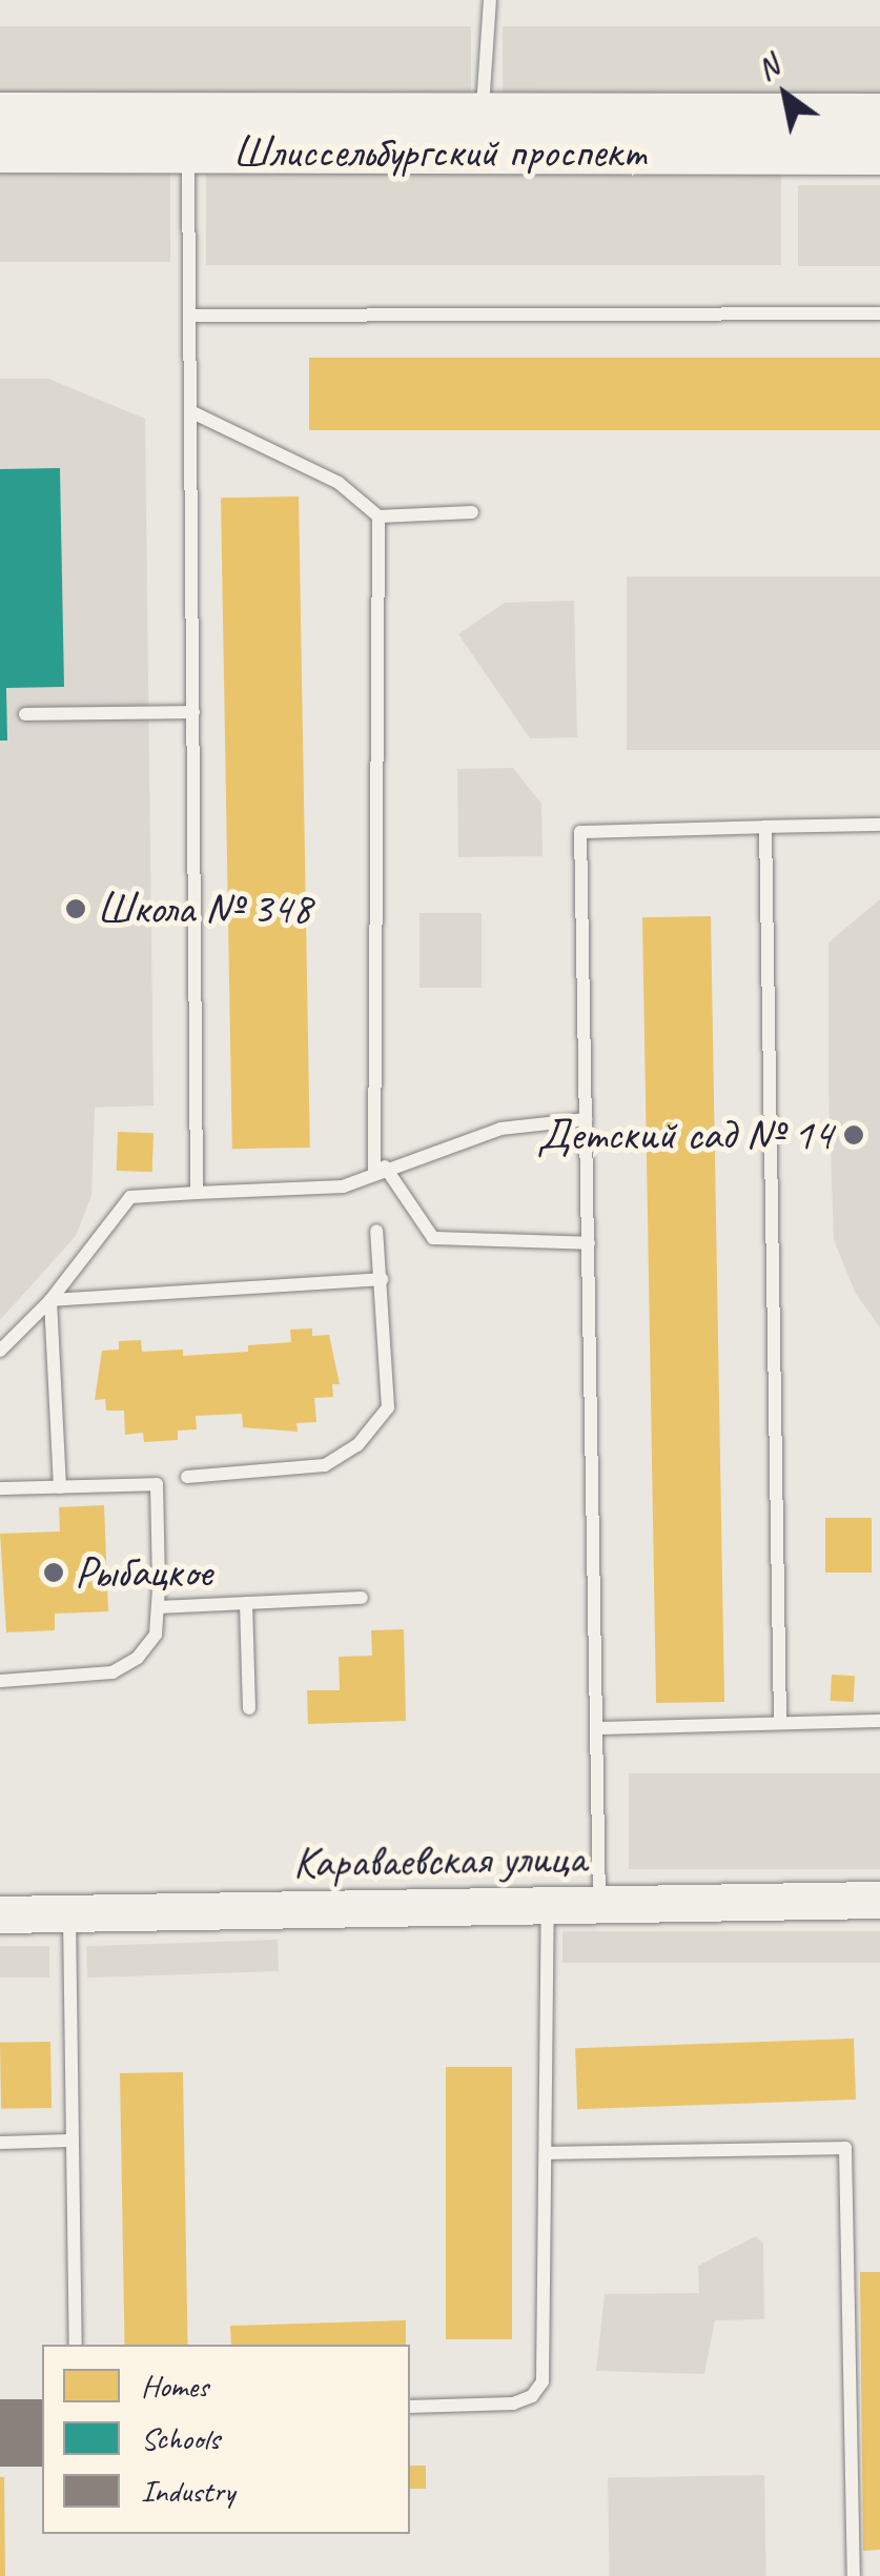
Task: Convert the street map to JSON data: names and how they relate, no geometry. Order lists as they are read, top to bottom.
{
  "streets": {
    "main road": ["Шлиссельбургский проспект"],
    "street": ["Караваевская улица"]
  },
  "places": ["Школа № 348", "Детский сад № 14", "Рыбацкое"],
  "legend": ["Homes", "Schools", "Industry"],
  "north": "top left"
}
